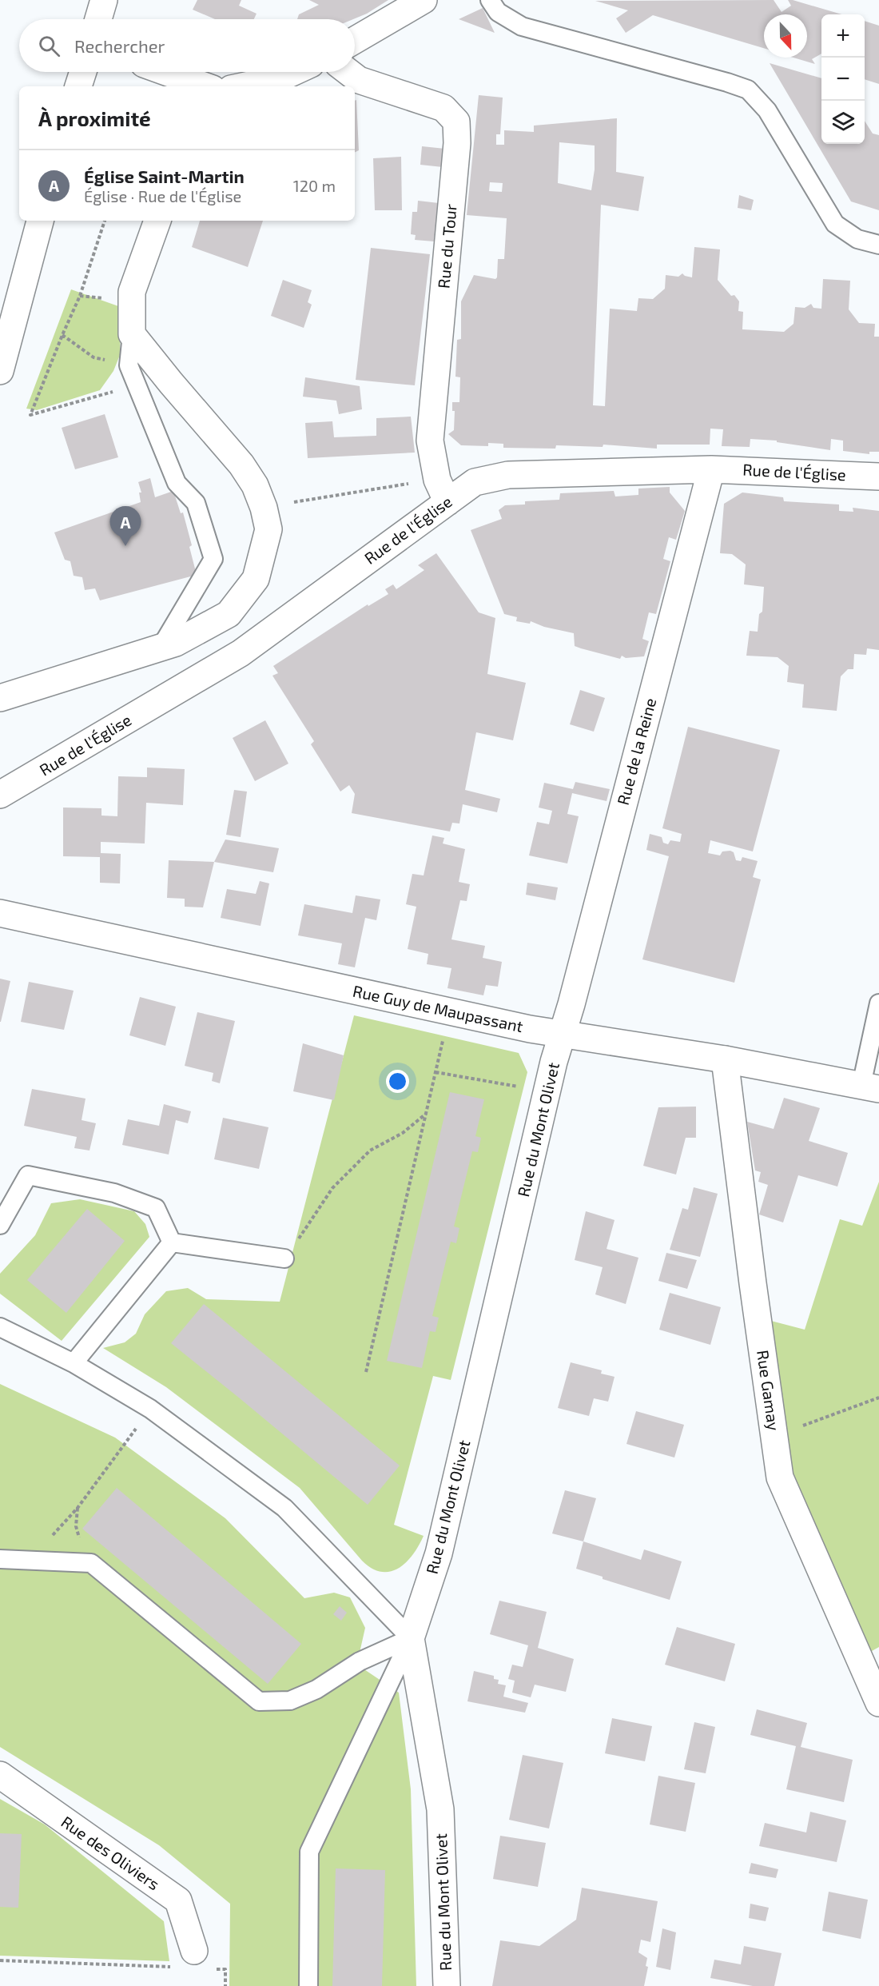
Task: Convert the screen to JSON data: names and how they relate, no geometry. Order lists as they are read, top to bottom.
{
  "streets": {
    "street": [
      "Rue du Tour",
      "Rue de l'Église",
      "Rue de la Reine",
      "Rue Guy de Maupassant",
      "Rue du Mont Olivet",
      "Rue Gamay",
      "Rue des Oliviers"
    ]
  },
  "crossings": [
    ["Rue du Tour", "Rue de l'Église"],
    ["Rue de l'Église", "Rue de la Reine"],
    ["Rue de la Reine", "Rue Guy de Maupassant"],
    ["Rue de la Reine", "Rue du Mont Olivet"],
    ["Rue Guy de Maupassant", "Rue du Mont Olivet"],
    ["Rue Guy de Maupassant", "Rue Gamay"]
  ],
  "north": "bottom",
  "page": {
    "map_buttons": ["+", "−"],
    "search": "Rechercher",
    "heading": "À proximité",
    "list": [
      {
        "mark": "A",
        "name": "Église Saint-Martin",
        "note": "Église · Rue de l'Église",
        "value": "120 m"
      }
    ],
    "pins": "A"
  }
}
